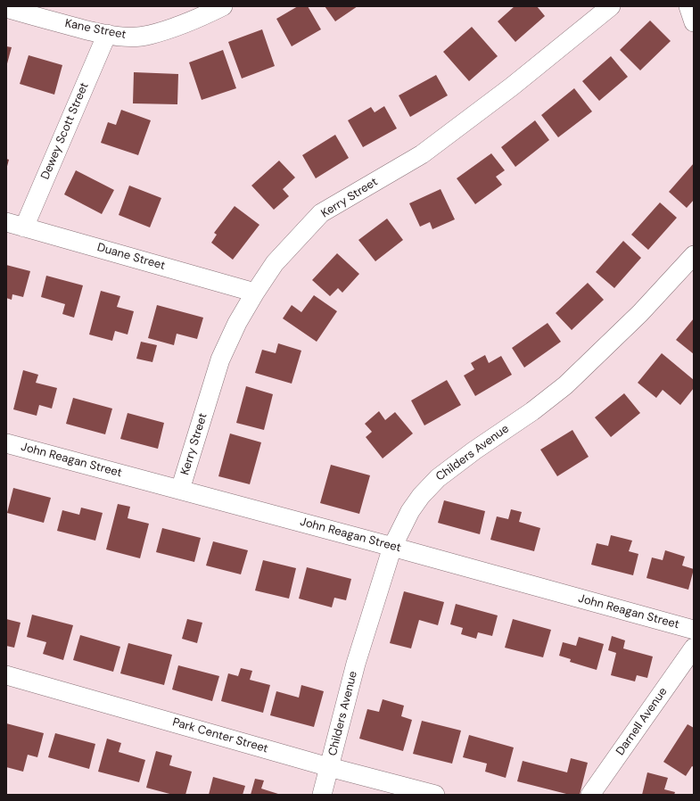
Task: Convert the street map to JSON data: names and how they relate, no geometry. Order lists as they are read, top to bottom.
{
  "streets": {
    "street": [
      "Kane Street",
      "Dewey Scott Street",
      "Kerry Street",
      "Duane Street",
      "Childers Avenue",
      "John Reagan Street",
      "Darnell Avenue",
      "Park Center Street"
    ]
  },
  "crossings": [
    ["Kane Street", "Dewey Scott Street"],
    ["Dewey Scott Street", "Duane Street"],
    ["Kerry Street", "Duane Street"],
    ["Kerry Street", "John Reagan Street"],
    ["Childers Avenue", "John Reagan Street"],
    ["Childers Avenue", "Park Center Street"]
  ]
}
